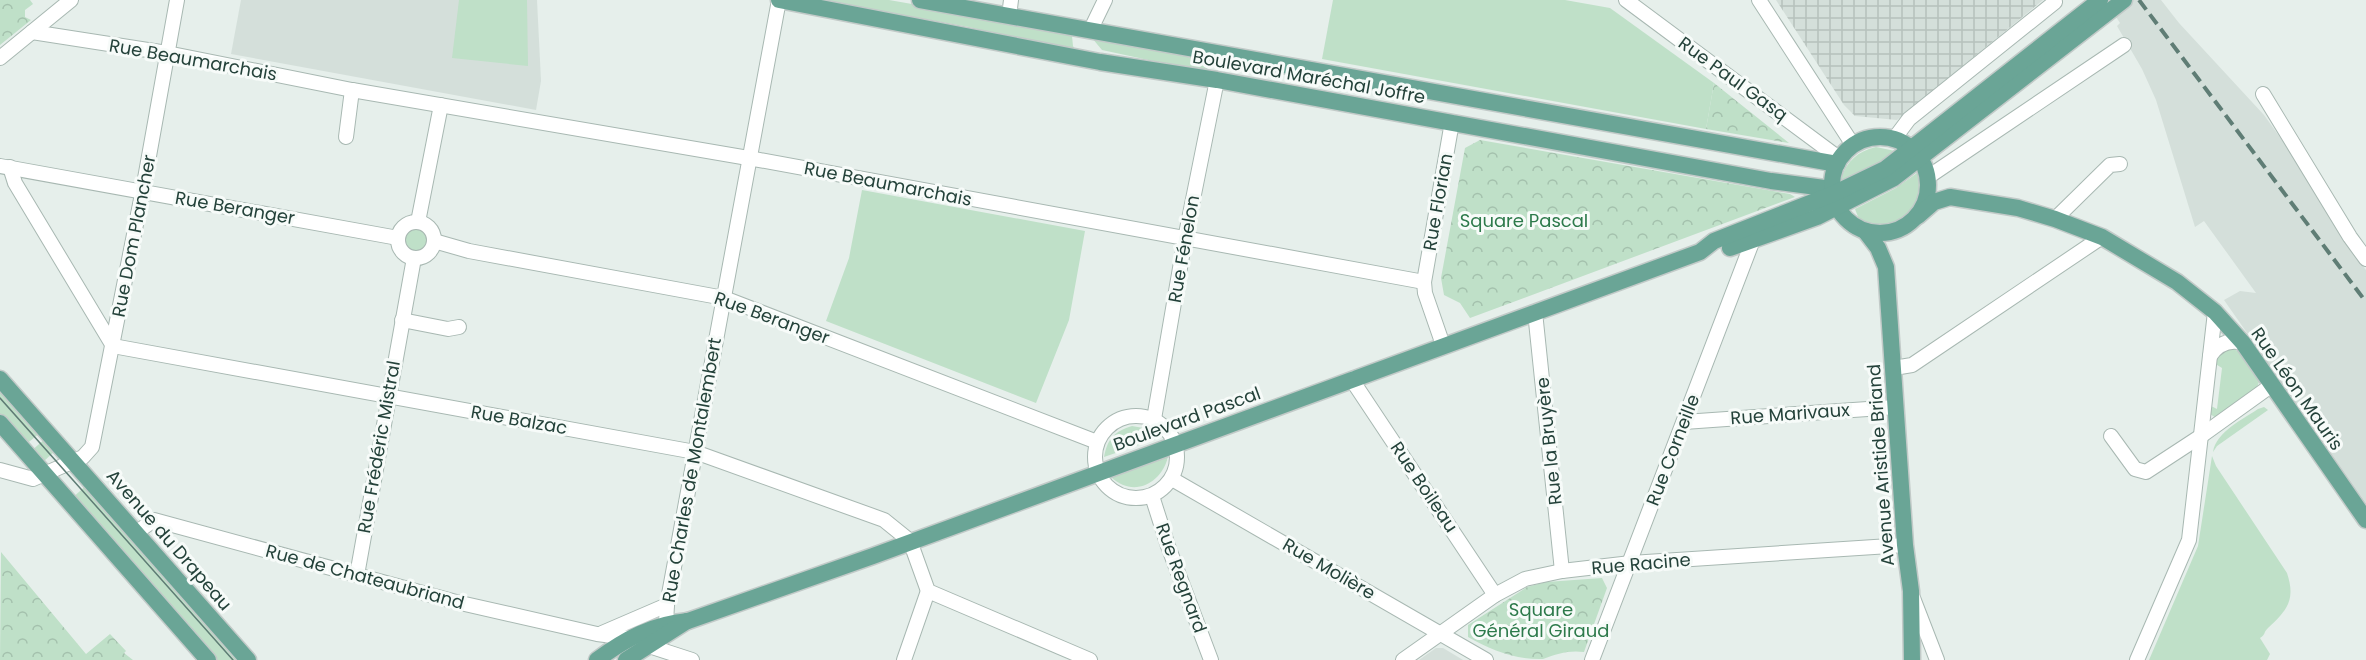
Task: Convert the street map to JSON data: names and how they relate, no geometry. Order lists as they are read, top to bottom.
{
  "streets": {
    "main road": [
      "Boulevard Maréchal Joffre",
      "Rue Léon Mauris",
      "Boulevard Pascal",
      "Avenue Aristide Briand",
      "Avenue du Drapeau"
    ],
    "street": [
      "Rue Beaumarchais",
      "Rue Paul Gasq",
      "Rue Florian",
      "Rue Beranger",
      "Rue Dom Plancher",
      "Rue Fénelon",
      "Rue Marivaux",
      "Rue Balzac",
      "Rue la Bruyère",
      "Rue Frédéric Mistral",
      "Rue Corneille",
      "Rue Charles de Montalembert",
      "Rue Boileau",
      "Rue Racine",
      "Rue Molière",
      "Rue de Chateaubriand",
      "Rue Regnard"
    ]
  },
  "crossings": [
    ["Rue Beaumarchais", "Rue Florian"],
    ["Rue Beaumarchais", "Rue Dom Plancher"],
    ["Rue Beaumarchais", "Rue Fénelon"],
    ["Rue Beaumarchais", "Rue Charles de Montalembert"],
    ["Boulevard Maréchal Joffre", "Rue Paul Gasq"],
    ["Boulevard Maréchal Joffre", "Rue Florian"],
    ["Boulevard Maréchal Joffre", "Rue Fénelon"],
    ["Boulevard Maréchal Joffre", "Boulevard Pascal"],
    ["Boulevard Maréchal Joffre", "Avenue Aristide Briand"],
    ["Boulevard Maréchal Joffre", "Rue Charles de Montalembert"],
    ["Rue Beranger", "Rue Dom Plancher"],
    ["Rue Beranger", "Rue Frédéric Mistral"],
    ["Rue Beranger", "Rue Charles de Montalembert"],
    ["Rue Dom Plancher", "Rue Balzac"],
    ["Rue Dom Plancher", "Avenue du Drapeau"],
    ["Rue Marivaux", "Rue Corneille"],
    ["Rue Marivaux", "Avenue Aristide Briand"],
    ["Boulevard Pascal", "Rue Balzac"],
    ["Boulevard Pascal", "Rue la Bruyère"],
    ["Boulevard Pascal", "Rue Corneille"],
    ["Boulevard Pascal", "Avenue Aristide Briand"],
    ["Boulevard Pascal", "Rue Charles de Montalembert"],
    ["Boulevard Pascal", "Rue Boileau"],
    ["Boulevard Pascal", "Rue de Chateaubriand"],
    ["Rue Balzac", "Rue Frédéric Mistral"],
    ["Rue Balzac", "Rue Charles de Montalembert"],
    ["Rue la Bruyère", "Rue Racine"],
    ["Rue Frédéric Mistral", "Rue de Chateaubriand"],
    ["Rue Corneille", "Rue Racine"],
    ["Avenue Aristide Briand", "Rue Racine"],
    ["Rue Boileau", "Rue Racine"],
    ["Avenue du Drapeau", "Rue de Chateaubriand"],
    ["Rue Racine", "Rue Molière"]
  ],
  "parks": ["Square Pascal", "Square Général Giraud"]
}
